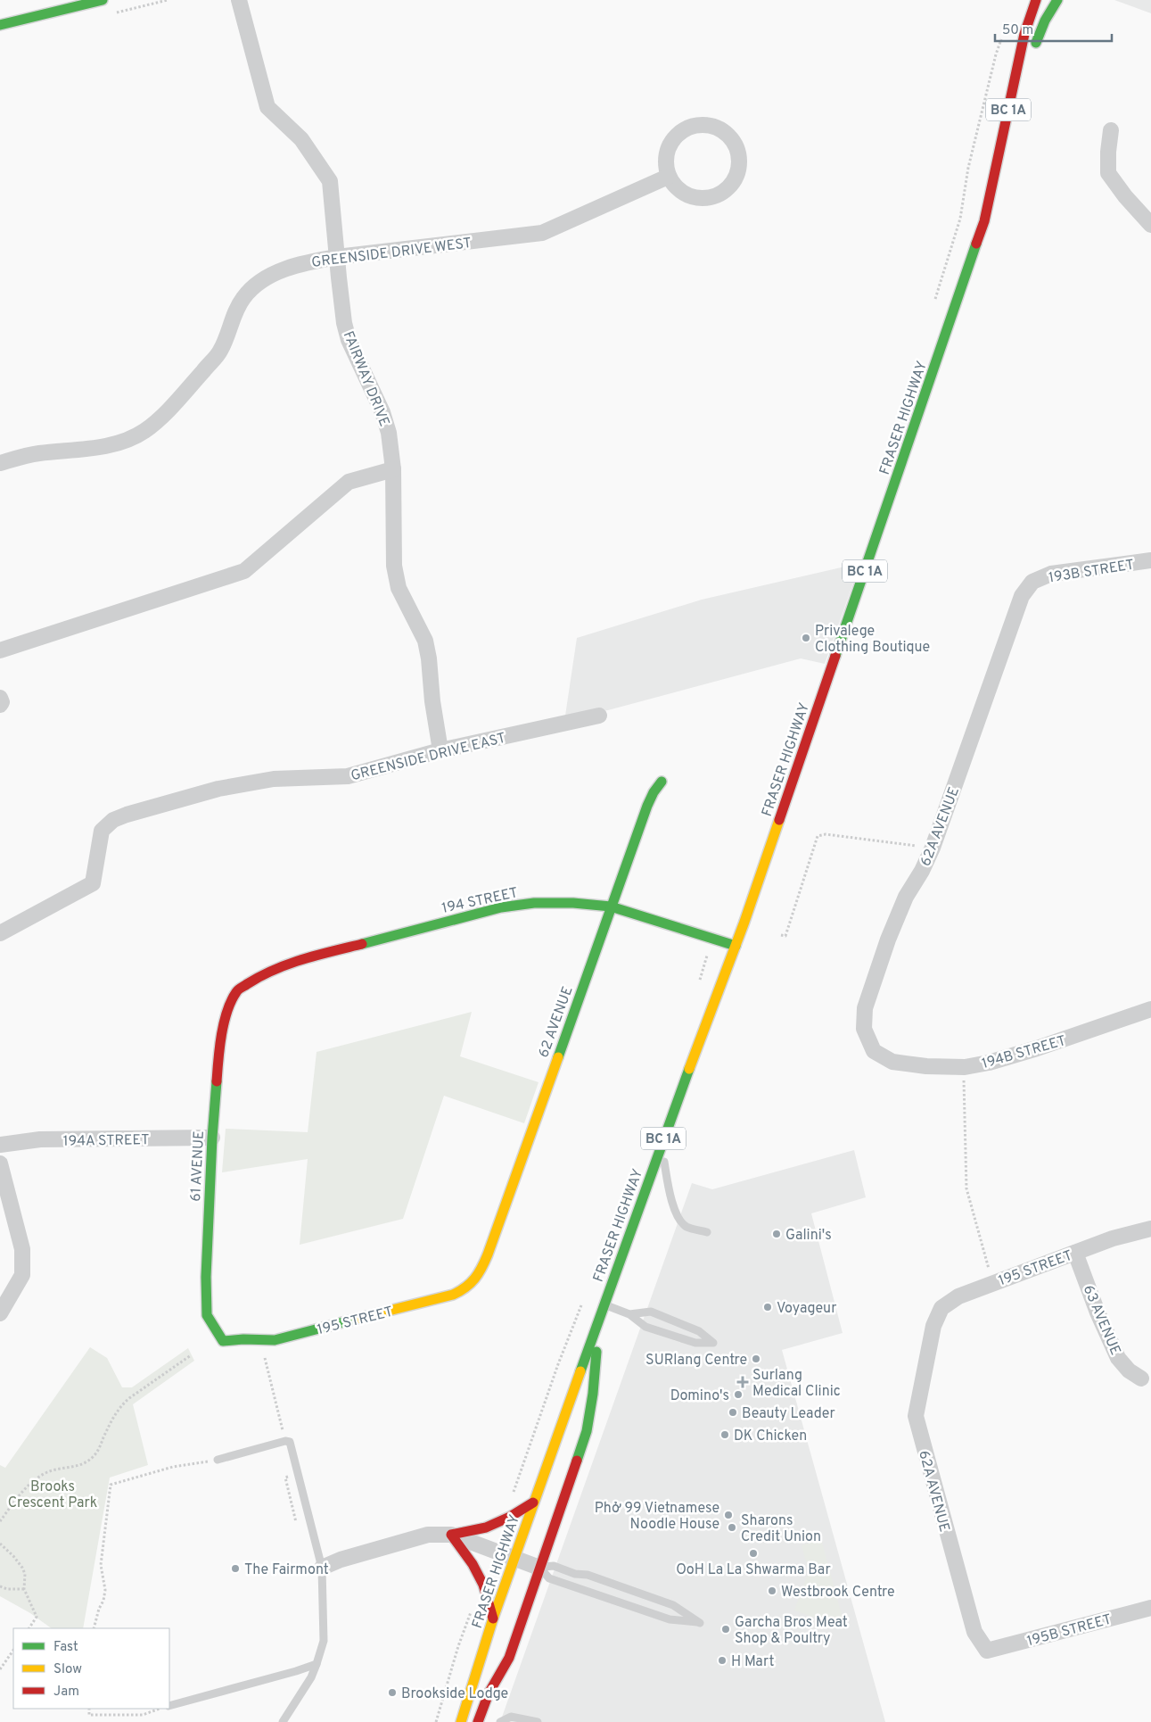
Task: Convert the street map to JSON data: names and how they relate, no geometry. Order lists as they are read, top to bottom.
{
  "streets": {
    "main road": [
      "BC 1A",
      "FRASER HIGHWAY",
      "194 STREET",
      "62 AVENUE",
      "61 AVENUE",
      "195 STREET"
    ],
    "street": [
      "GREENSIDE DRIVE WEST",
      "FAIRWAY DRIVE",
      "193B STREET",
      "GREENSIDE DRIVE EAST",
      "62A AVENUE",
      "194B STREET",
      "194A STREET",
      "63 AVENUE",
      "195B STREET"
    ]
  },
  "crossings": [
    ["GREENSIDE DRIVE WEST", "FAIRWAY DRIVE"],
    ["FAIRWAY DRIVE", "GREENSIDE DRIVE EAST"],
    ["FRASER HIGHWAY", "194 STREET"],
    ["193B STREET", "62A AVENUE"],
    ["62A AVENUE", "194B STREET"],
    ["62A AVENUE", "195 STREET"],
    ["62A AVENUE", "195B STREET"],
    ["194 STREET", "62 AVENUE"],
    ["194 STREET", "61 AVENUE"],
    ["62 AVENUE", "195 STREET"],
    ["194A STREET", "61 AVENUE"],
    ["61 AVENUE", "195 STREET"],
    ["195 STREET", "63 AVENUE"]
  ],
  "parks": ["Brooks Crescent Park"],
  "places": {
    "other": [
      "Privalege Clothing Boutique",
      "Galini's",
      "Voyageur",
      "SURlang Centre",
      "Domino's",
      "Beauty Leader",
      "DK Chicken",
      "Phở 99 Vietnamese Noodle House",
      "Sharons Credit Union",
      "OoH La La Shwarma Bar",
      "The Fairmont",
      "Westbrook Centre",
      "Garcha Bros Meat Shop & Poultry",
      "H Mart",
      "Brookside Lodge"
    ],
    "health": ["Surlang Medical Clinic"]
  },
  "legend": ["Fast", "Slow", "Jam"],
  "scale_bar": "50 m"
}
